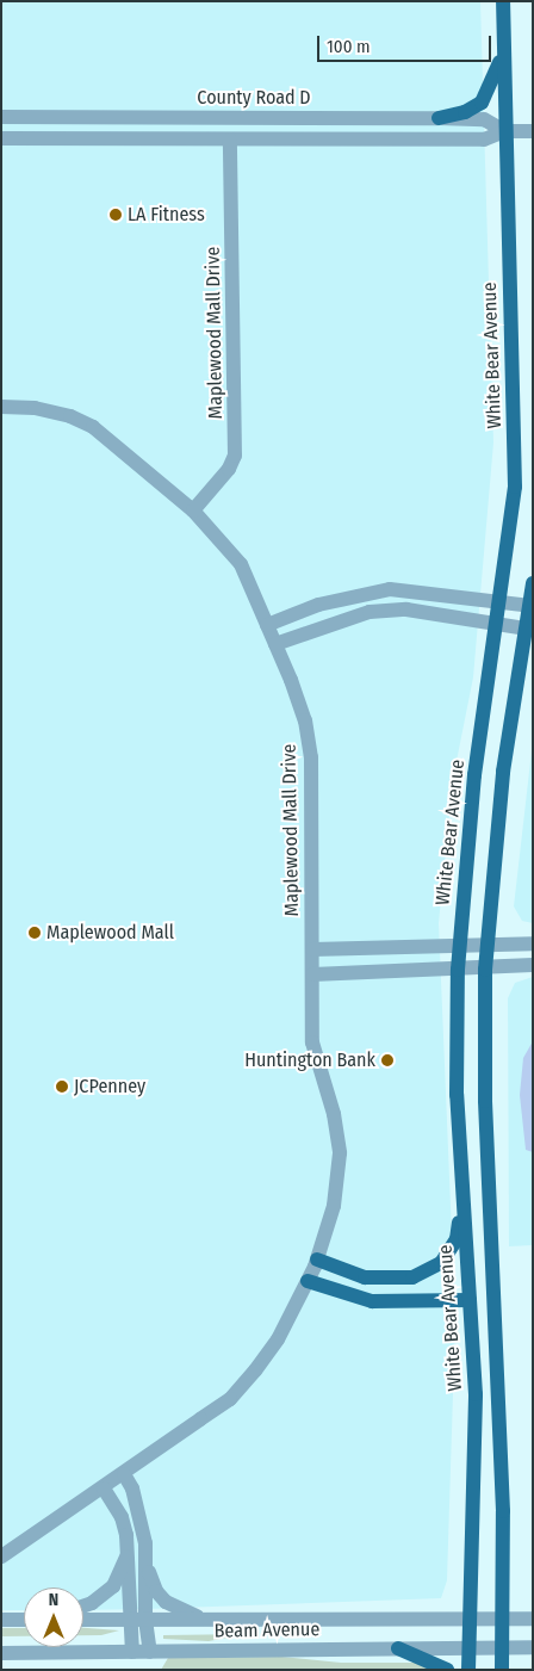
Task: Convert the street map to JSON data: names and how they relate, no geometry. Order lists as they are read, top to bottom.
{
  "streets": {
    "main road": ["White Bear Avenue"],
    "street": ["County Road D", "Maplewood Mall Drive", "Beam Avenue"]
  },
  "crossings": [
    ["County Road D", "Maplewood Mall Drive"],
    ["County Road D", "White Bear Avenue"],
    ["White Bear Avenue", "Beam Avenue"]
  ],
  "places": [
    "LA Fitness",
    "Maplewood Mall",
    "Huntington Bank",
    "JCPenney"
  ],
  "scale_bar": "100 m",
  "north": "top"
}
